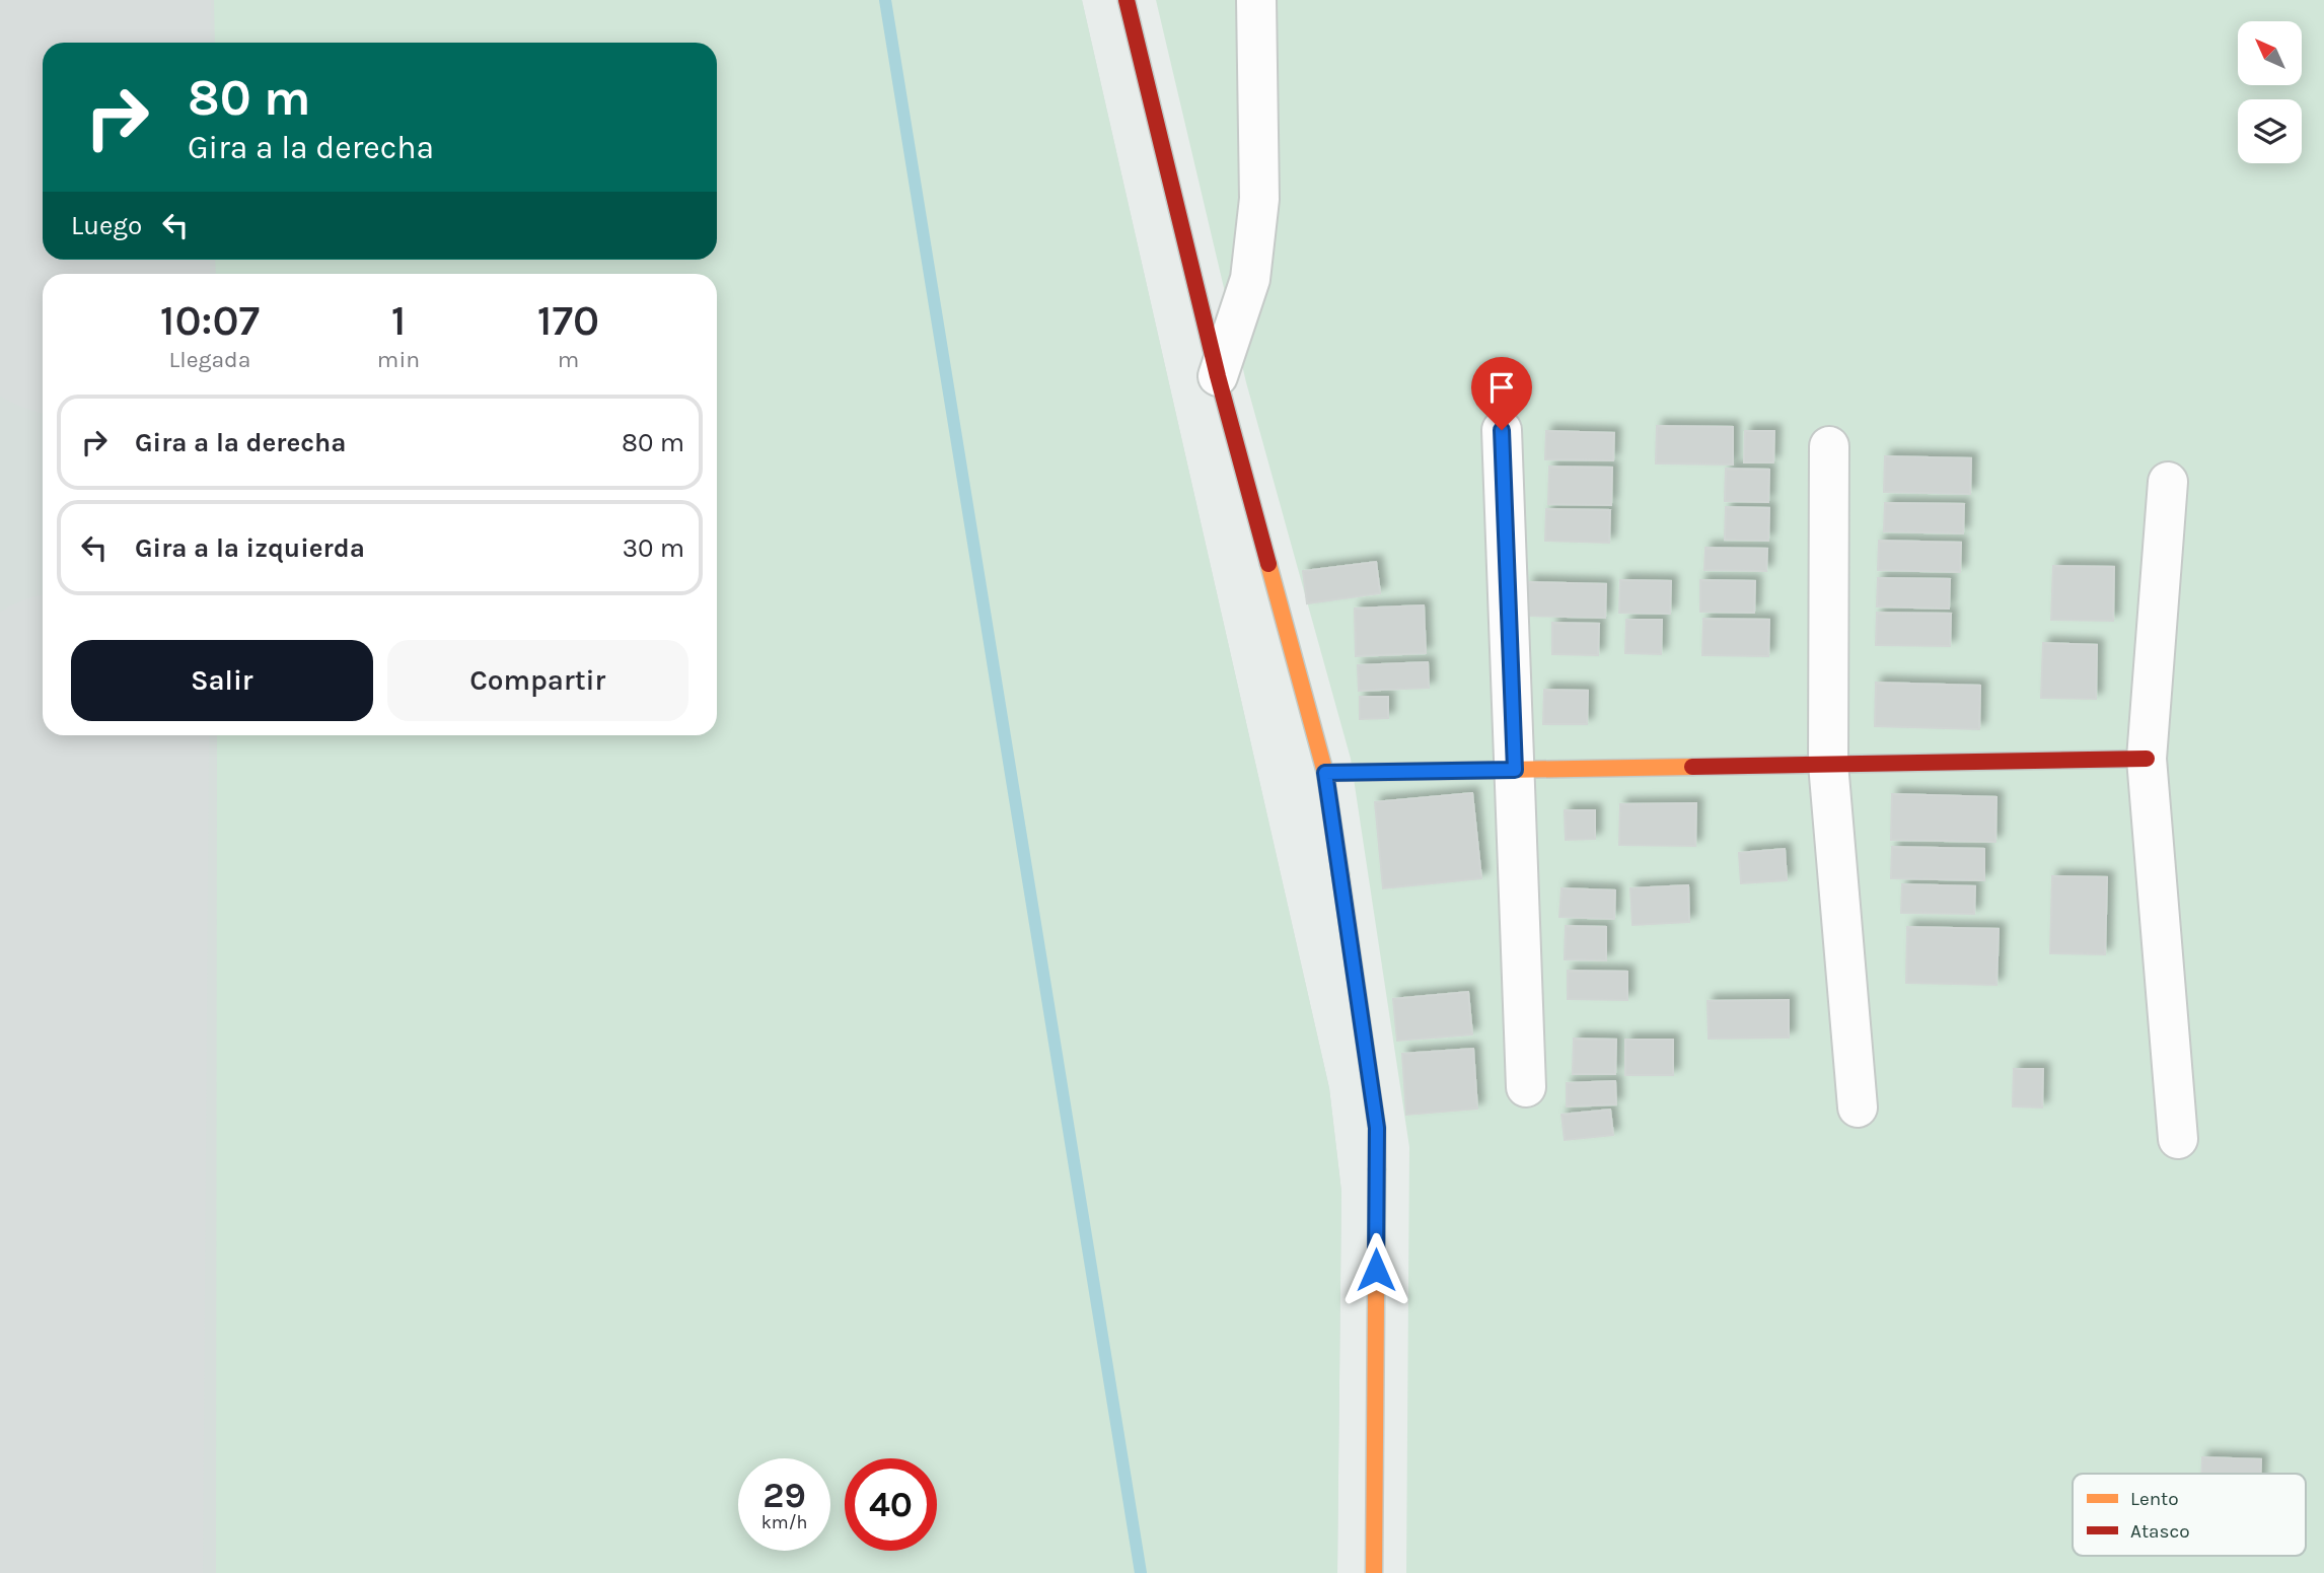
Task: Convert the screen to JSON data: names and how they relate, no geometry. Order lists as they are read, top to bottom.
{
  "legend": ["Lento", "Atasco"],
  "north": "top left",
  "page": {
    "turn": ["80 m", "Gira a la derecha"],
    "then": "Luego",
    "eta": [
      "10:07",
      "Llegada",
      "1",
      "min",
      "170",
      "m"
    ],
    "list": [
      {
        "name": "Gira a la derecha",
        "value": "80 m"
      },
      {
        "name": "Gira a la izquierda",
        "value": "30 m"
      }
    ],
    "buttons": ["Salir", "Compartir"],
    "speed": "29 km/h",
    "limit": "40"
  }
}
